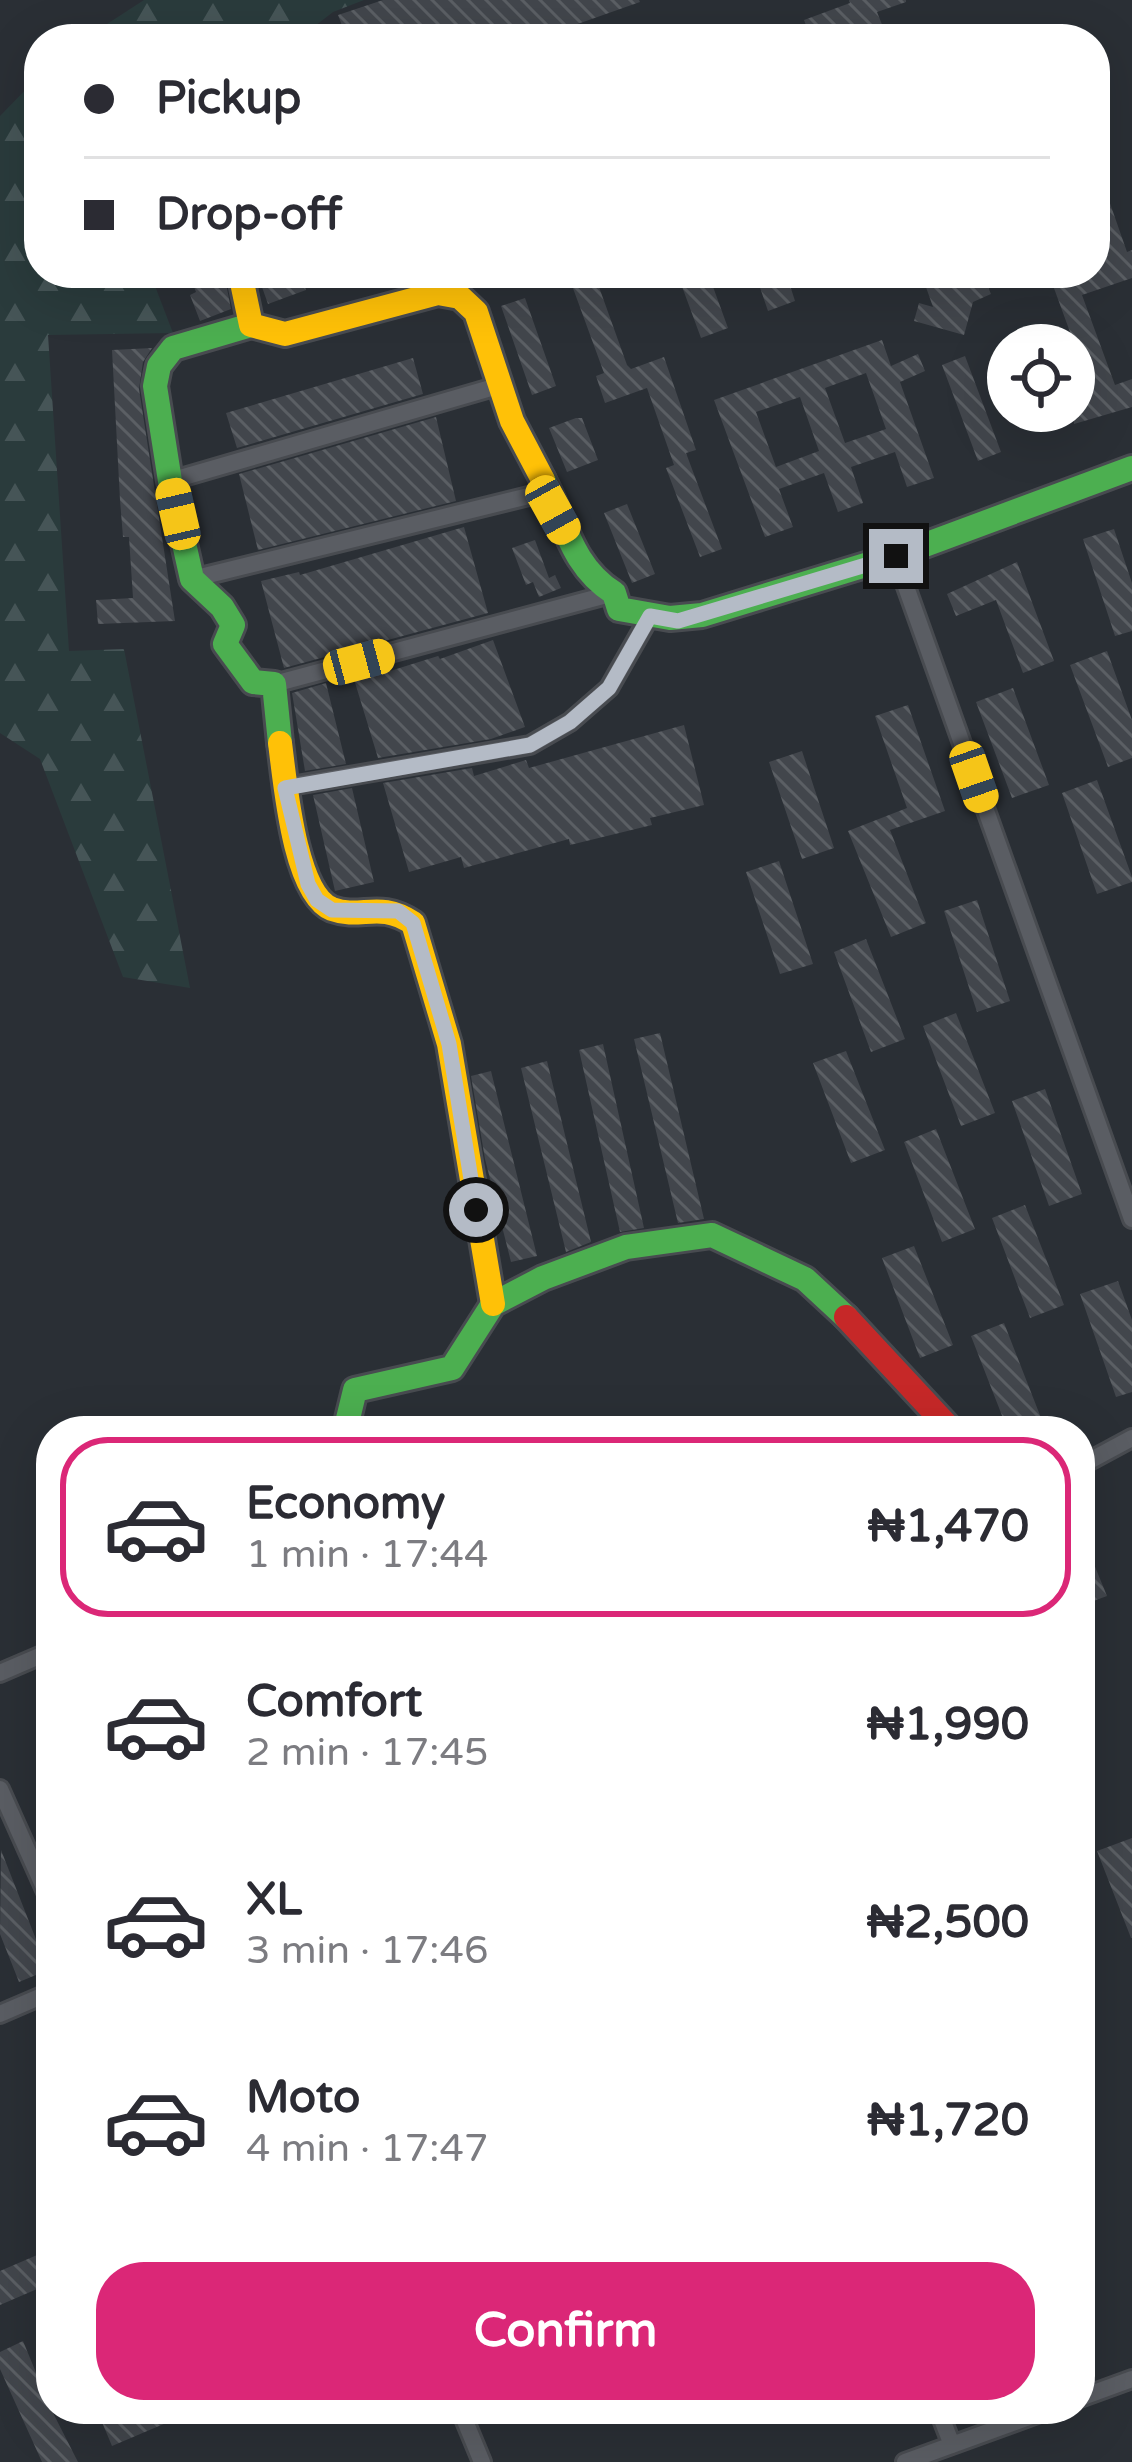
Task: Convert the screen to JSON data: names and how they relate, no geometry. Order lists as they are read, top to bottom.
{
  "page": {
    "banner": ["Pickup", "Drop-off"],
    "list": [
      {
        "name": "Economy",
        "note": "1 min · 17:44",
        "value": "₦1,470"
      },
      {
        "name": "Comfort",
        "note": "2 min · 17:45",
        "value": "₦1,990"
      },
      {
        "name": "XL",
        "note": "3 min · 17:46",
        "value": "₦2,500"
      },
      {
        "name": "Moto",
        "note": "4 min · 17:47",
        "value": "₦1,720"
      }
    ],
    "buttons": "Confirm"
  }
}
